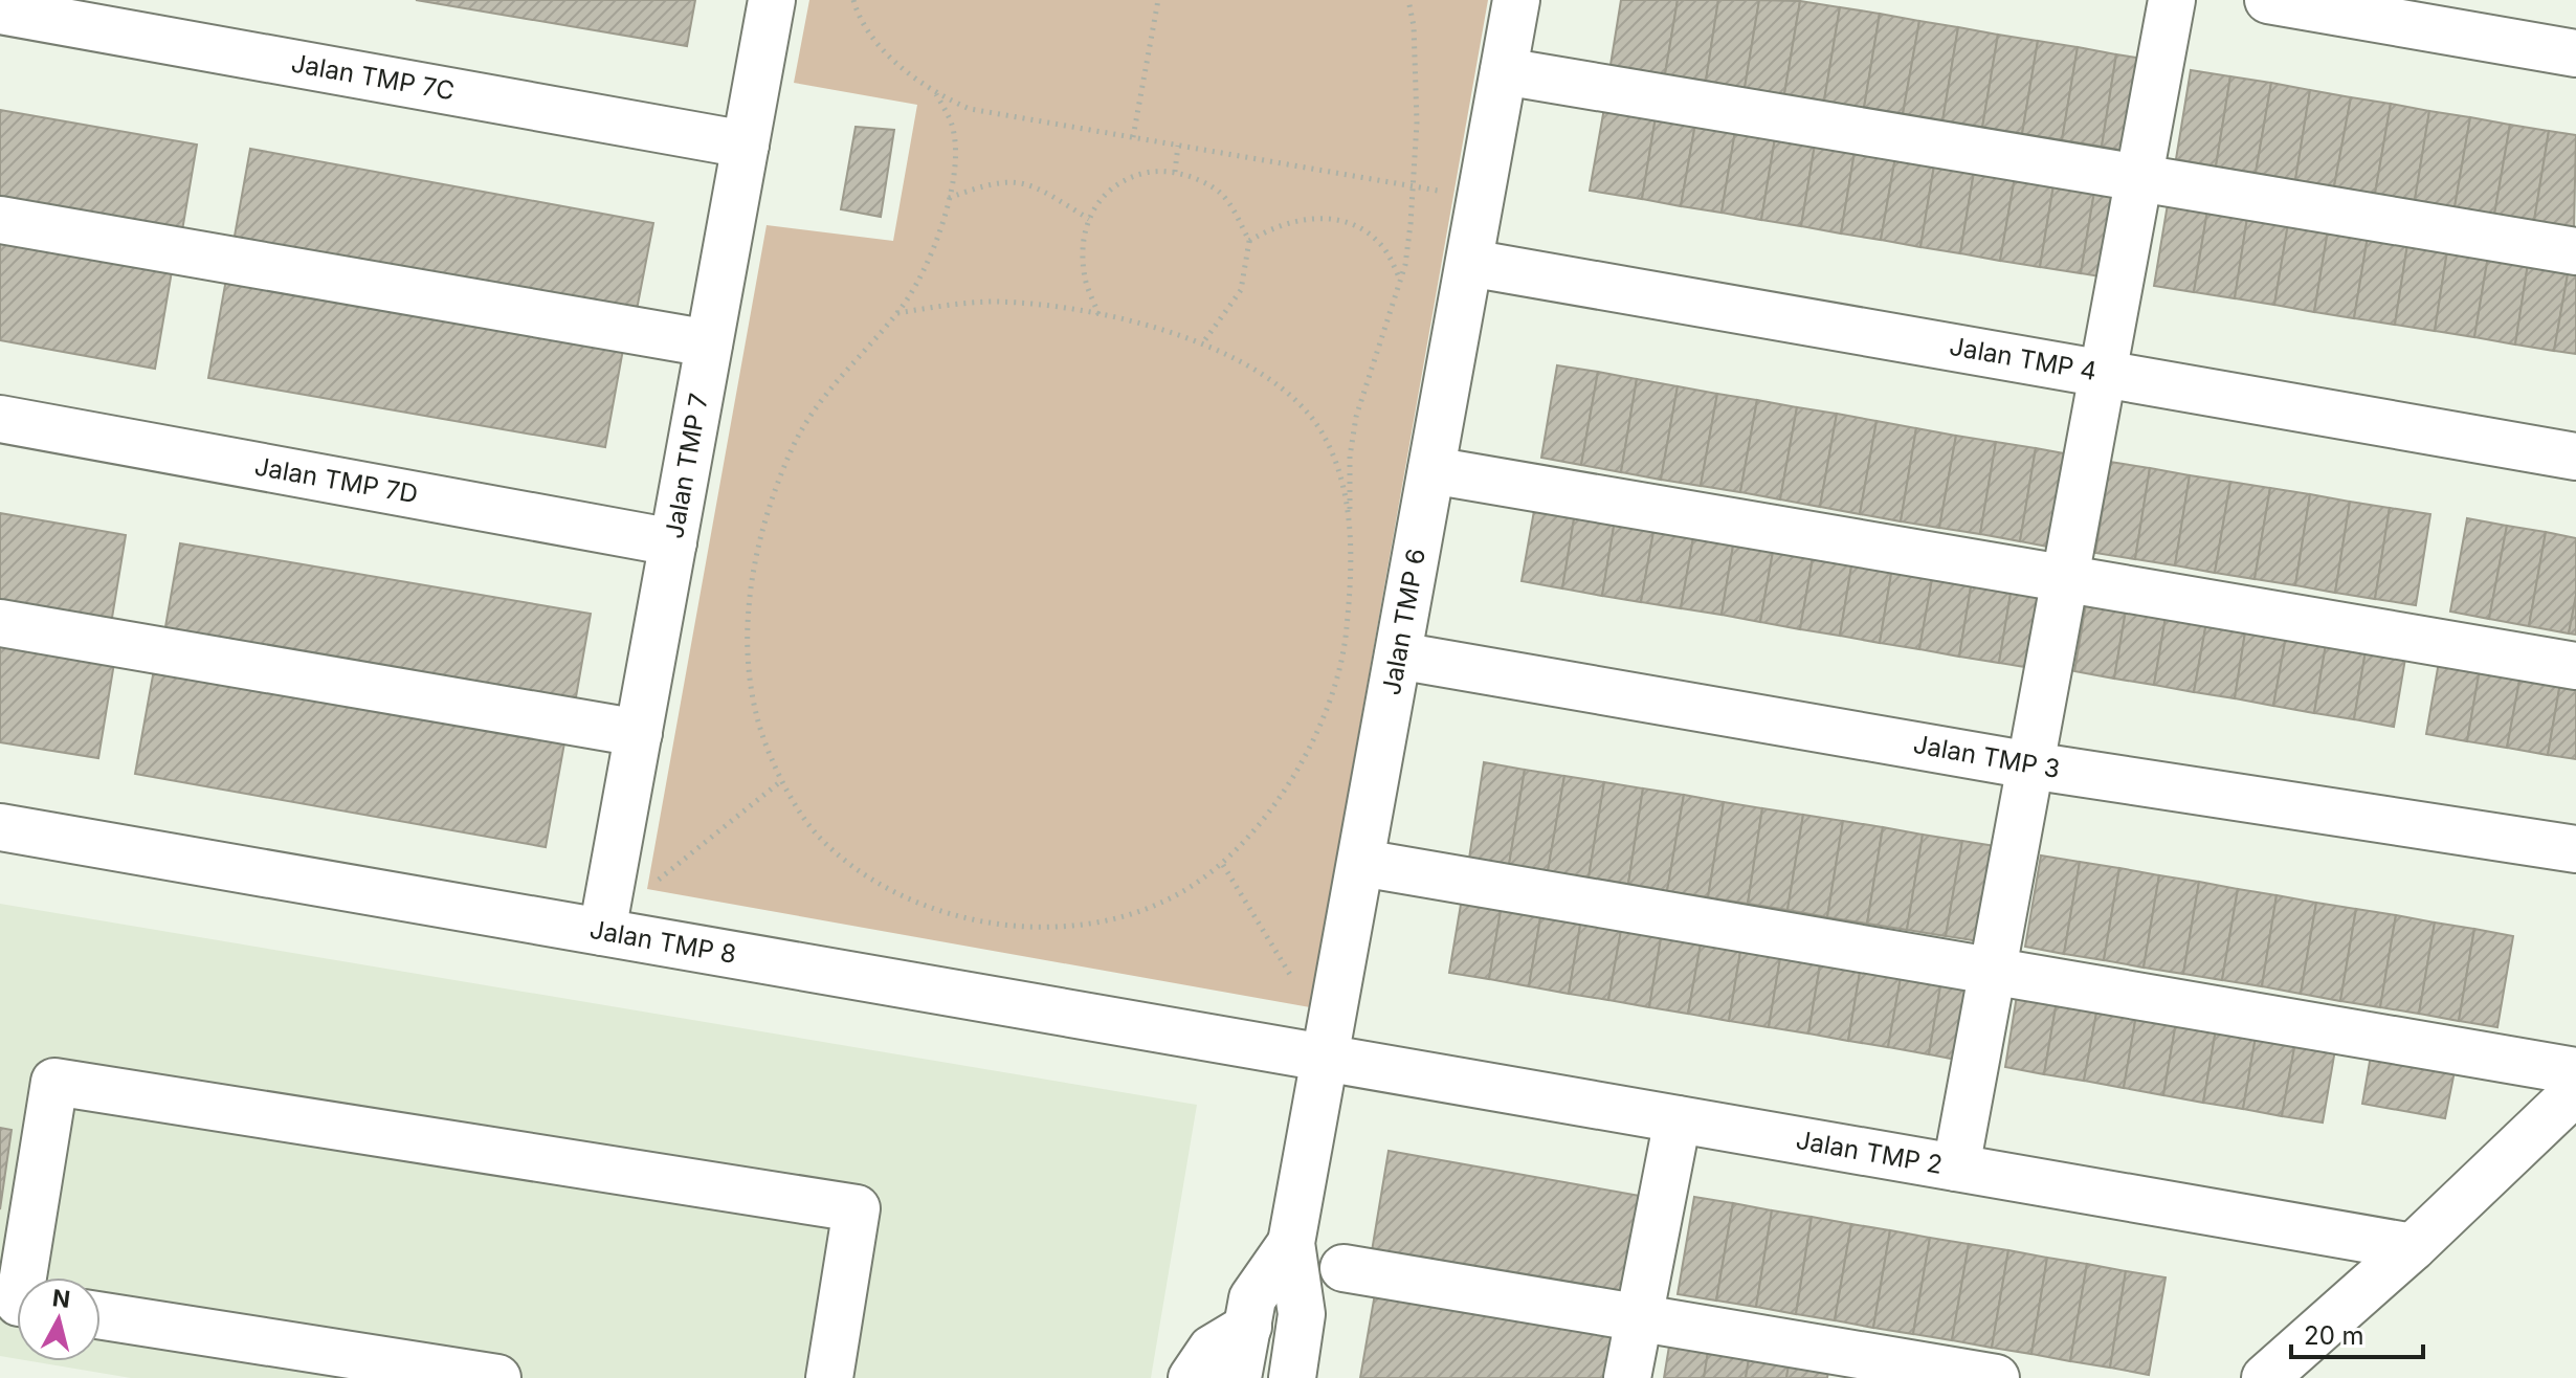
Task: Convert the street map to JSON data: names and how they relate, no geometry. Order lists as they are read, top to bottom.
{
  "streets": {
    "street": [
      "Jalan TMP 7C",
      "Jalan TMP 4",
      "Jalan TMP 7",
      "Jalan TMP 7D",
      "Jalan TMP 6",
      "Jalan TMP 3",
      "Jalan TMP 8",
      "Jalan TMP 2"
    ]
  },
  "crossings": [
    ["Jalan TMP 7C", "Jalan TMP 7"],
    ["Jalan TMP 4", "Jalan TMP 6"],
    ["Jalan TMP 7", "Jalan TMP 7D"],
    ["Jalan TMP 7", "Jalan TMP 8"],
    ["Jalan TMP 6", "Jalan TMP 3"],
    ["Jalan TMP 6", "Jalan TMP 8"],
    ["Jalan TMP 6", "Jalan TMP 2"],
    ["Jalan TMP 8", "Jalan TMP 2"]
  ],
  "scale_bar": "20 m",
  "north": "top"
}
